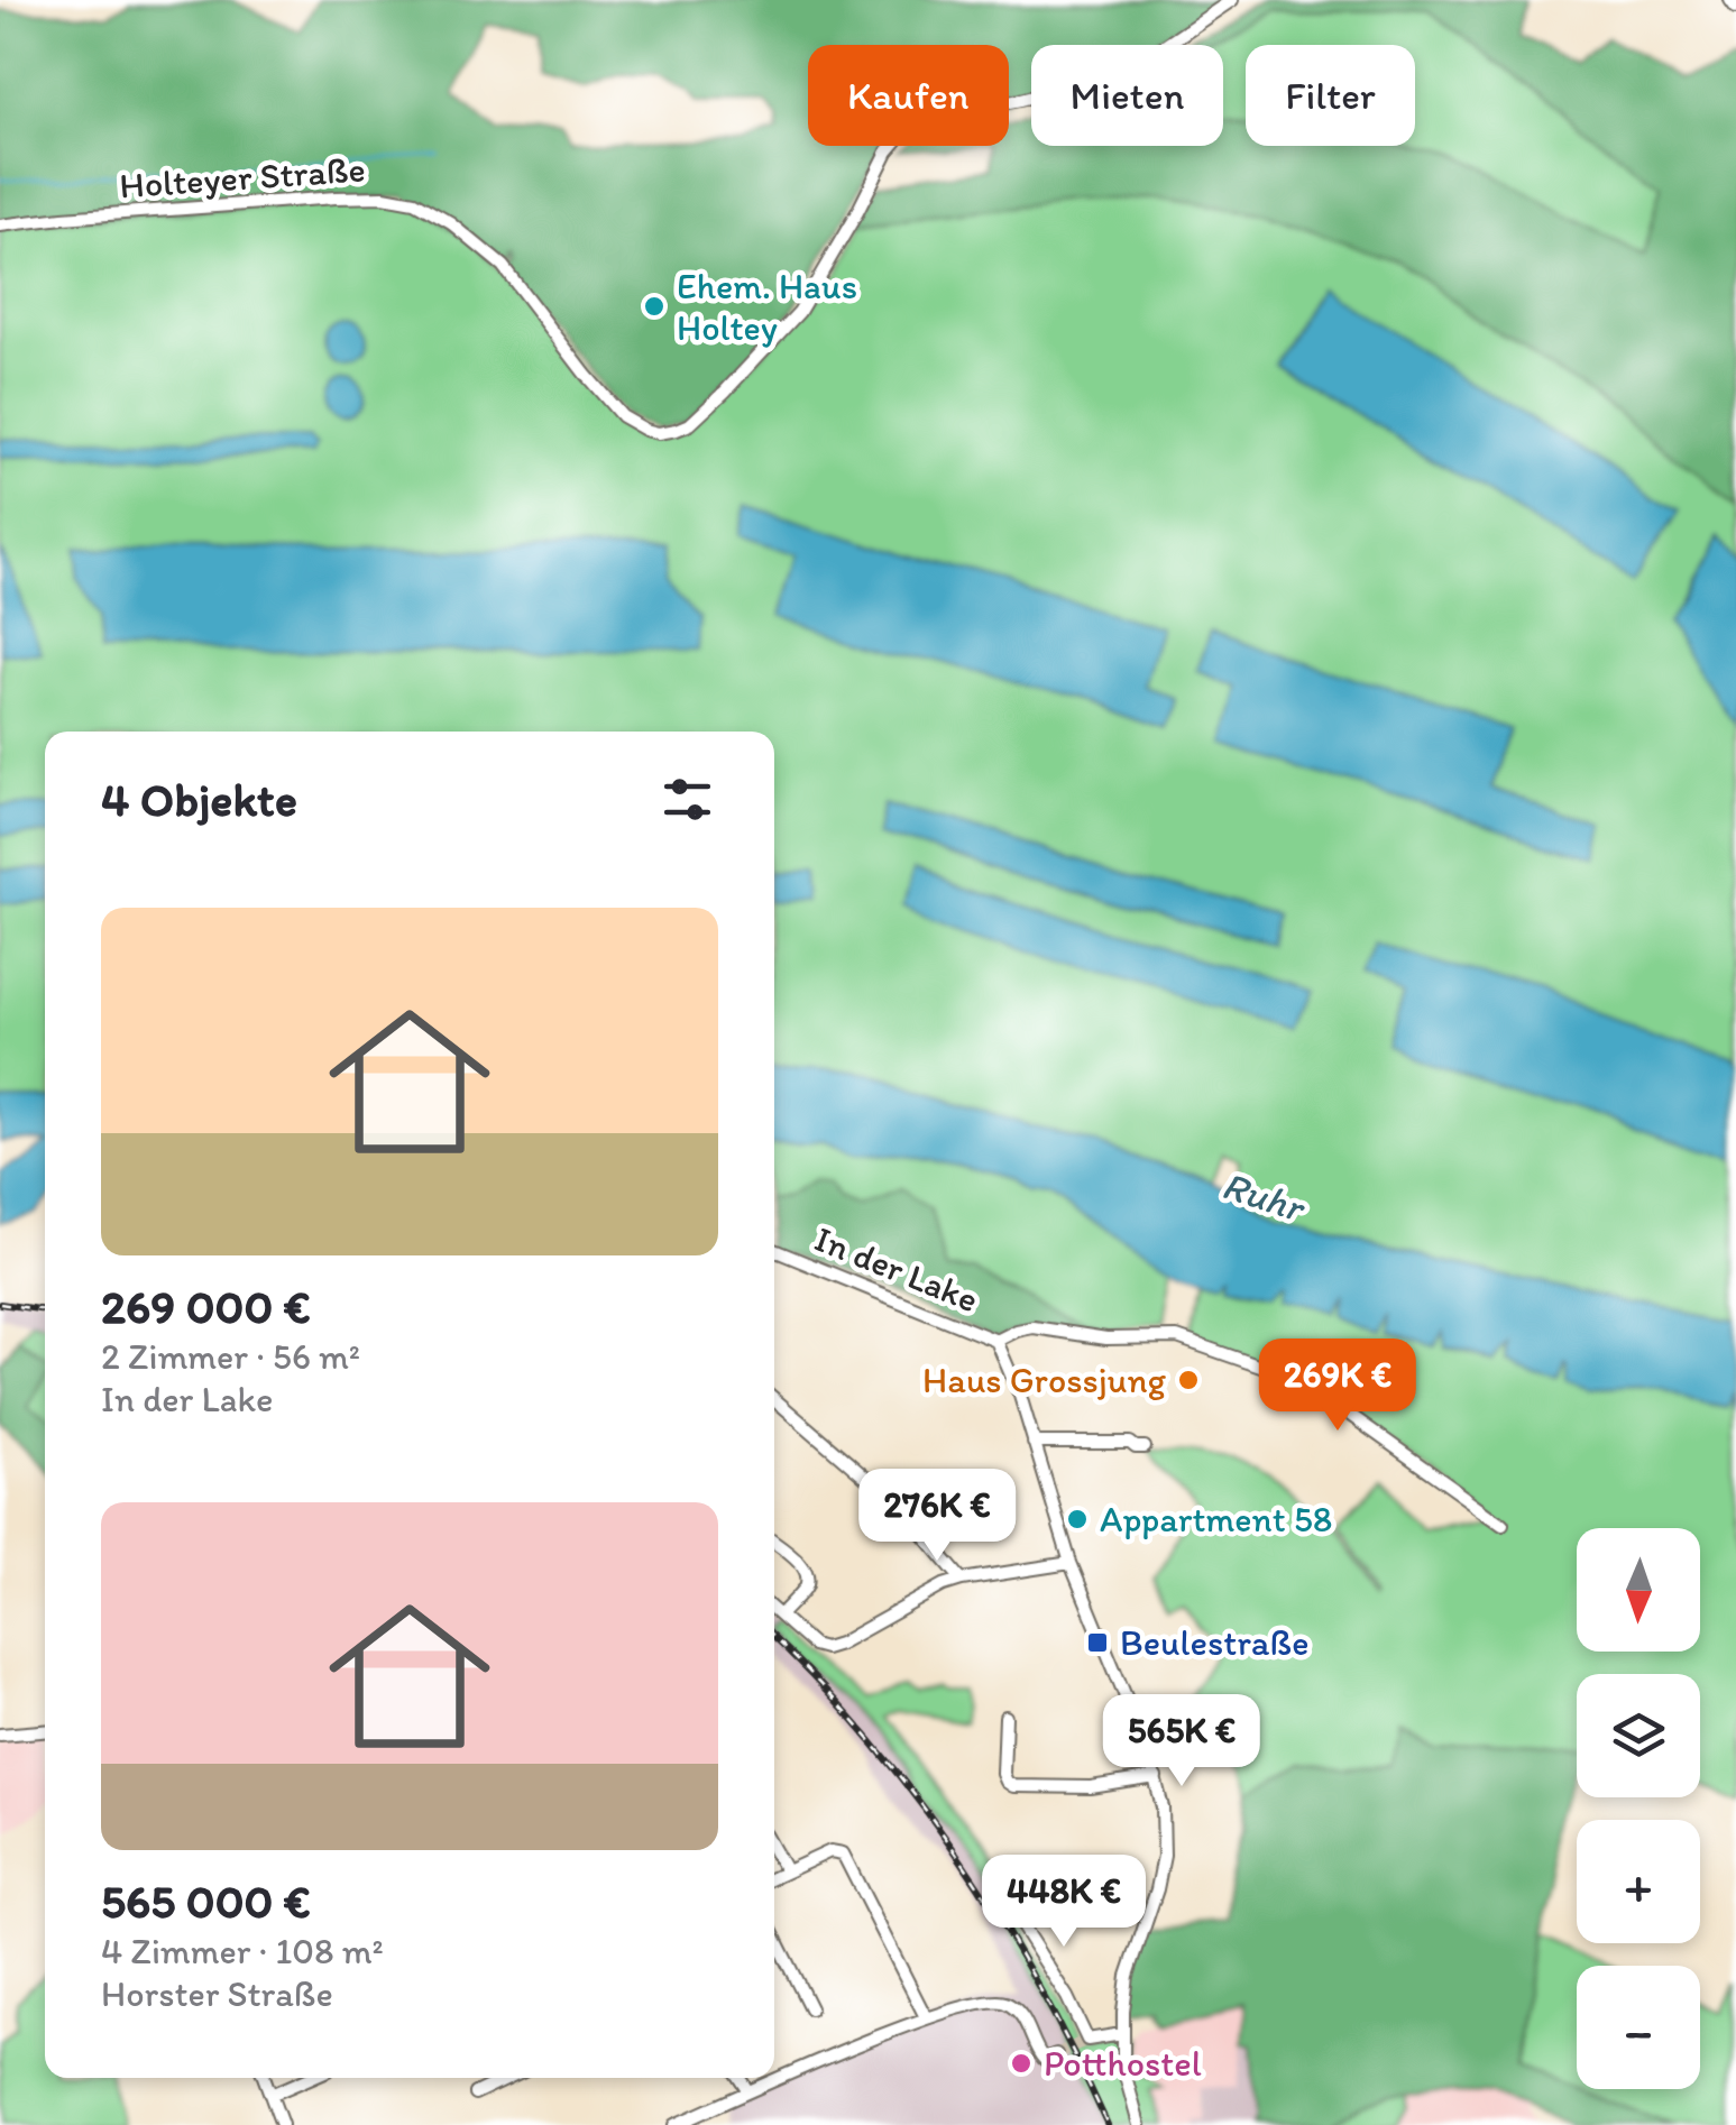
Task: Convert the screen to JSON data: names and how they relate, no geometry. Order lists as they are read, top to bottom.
{
  "streets": {
    "street": ["Holteyer Straße", "In der Lake"]
  },
  "water": ["Ruhr"],
  "places": {
    "other": [
      "Ehem. Haus Holtey",
      "Haus Grossjung",
      "Appartment 58",
      "Potthostel"
    ],
    "transit": ["Beulestraße"]
  },
  "north": "bottom",
  "page": {
    "chip": ["Kaufen", "Mieten", "Filter"],
    "heading": "4 Objekte",
    "list": [
      {
        "name": "269 000 €",
        "note": "2 Zimmer · 56 m² · In der Lake"
      },
      {
        "name": "565 000 €",
        "note": "4 Zimmer · 108 m² · Horster Straße"
      }
    ],
    "price": [
      "269K €",
      "276K €",
      "565K €",
      "448K €"
    ],
    "map_buttons": ["+", "−"]
  }
}
